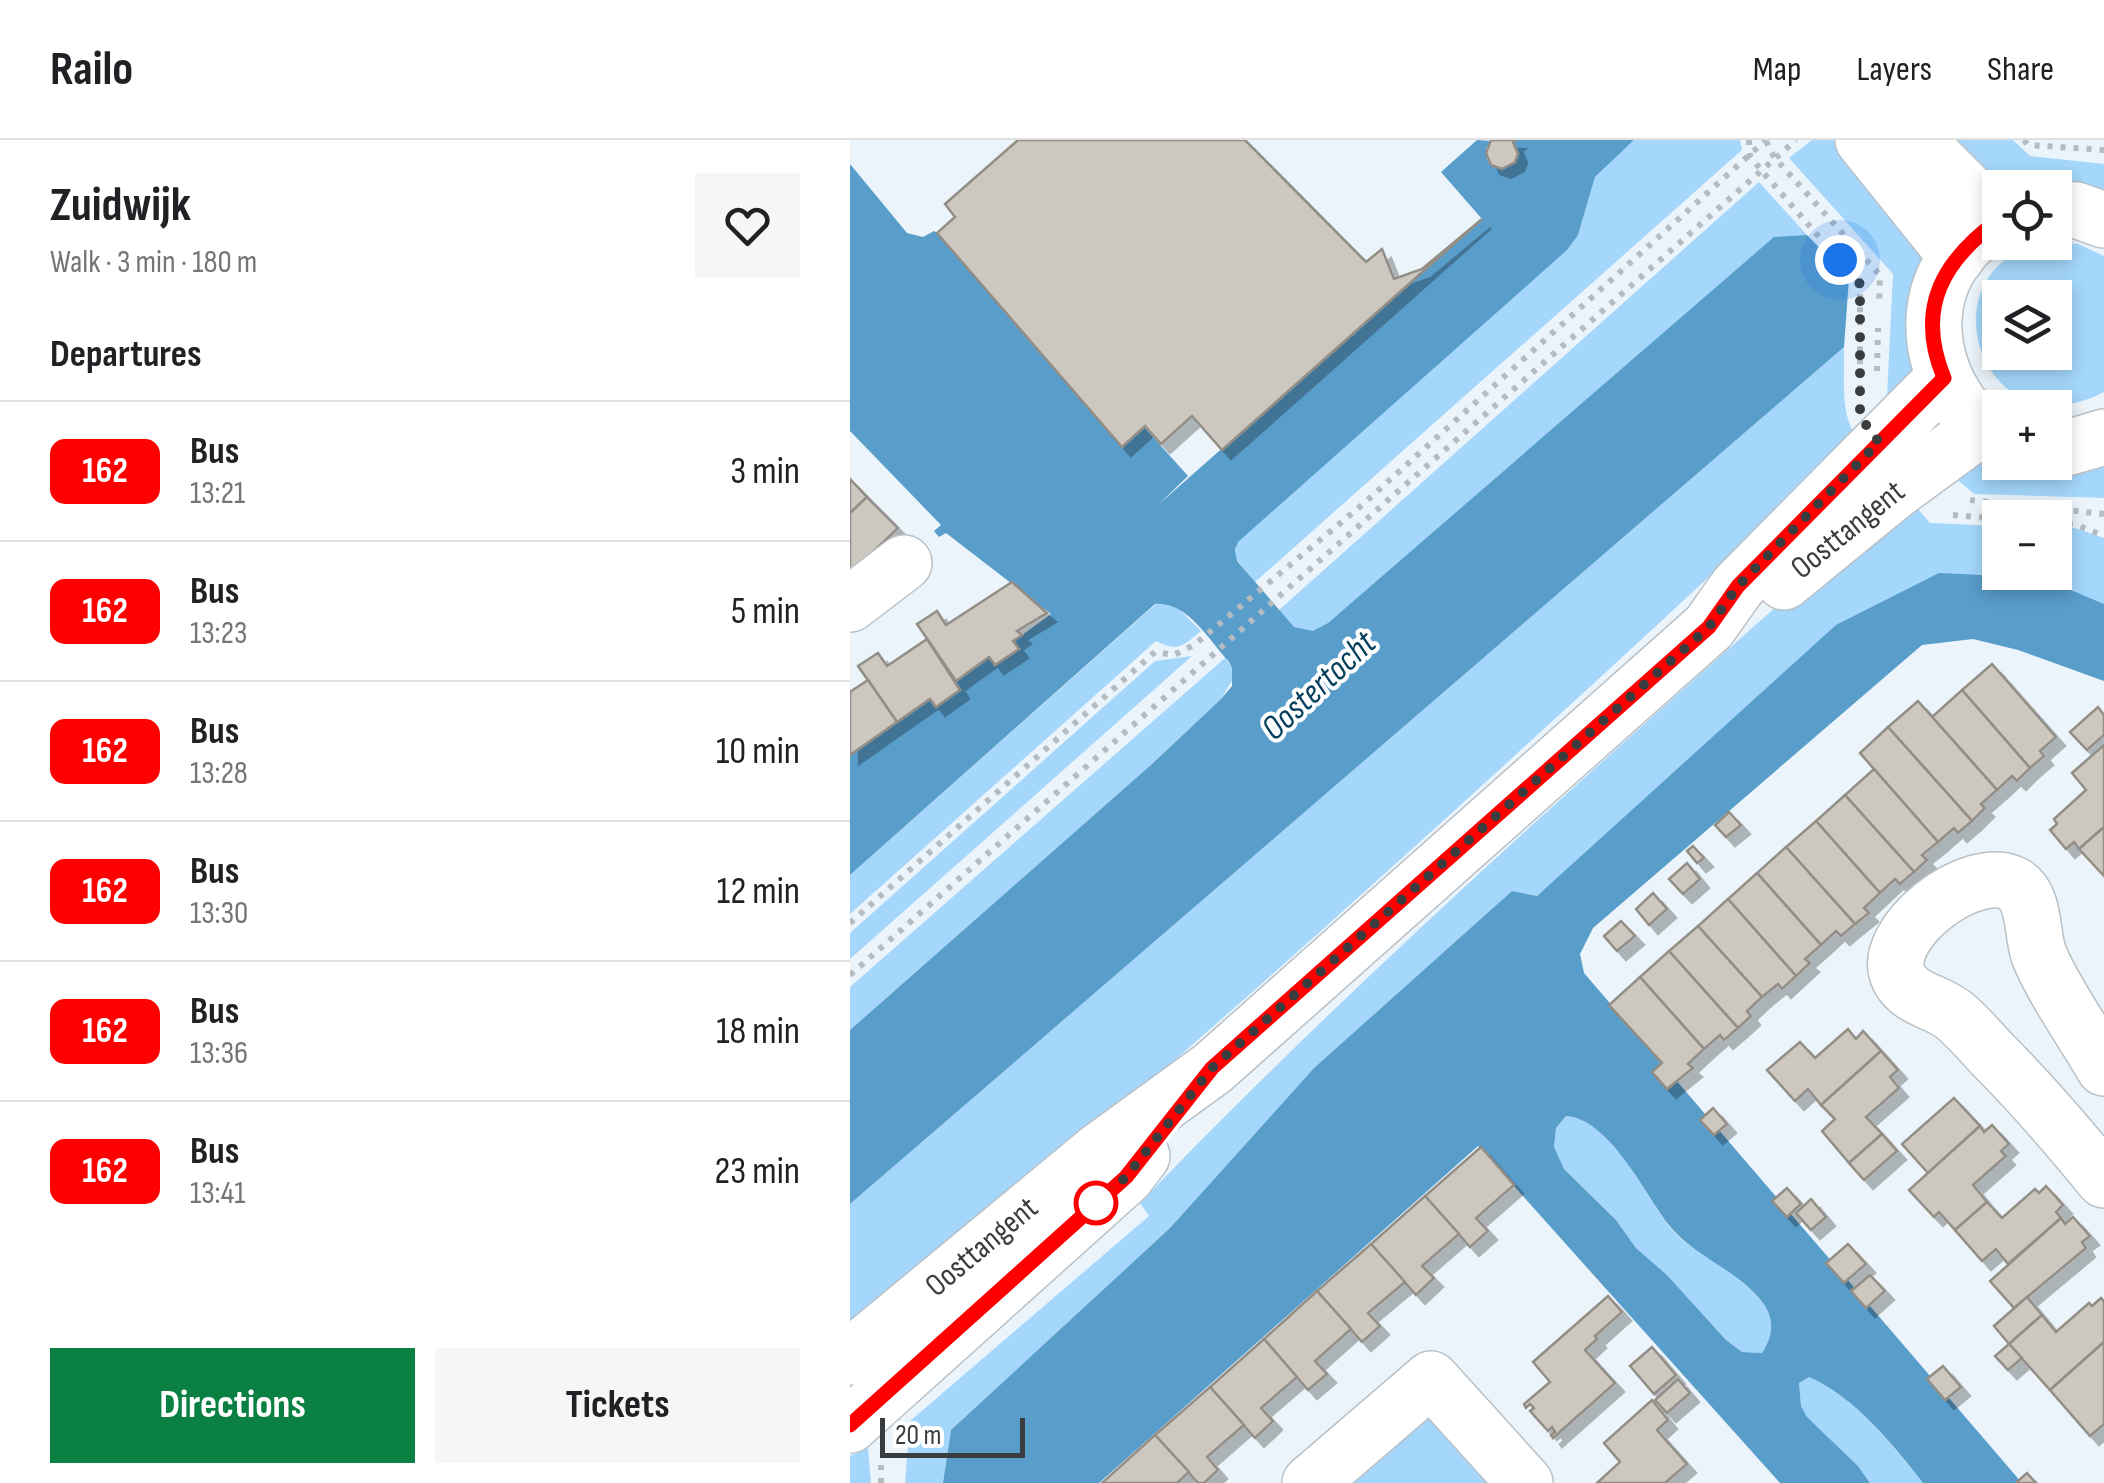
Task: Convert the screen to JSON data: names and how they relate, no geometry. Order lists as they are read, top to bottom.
{
  "streets": {
    "main road": ["Oosttangent"]
  },
  "water": ["Oostertocht"],
  "lines": ["bus line 162"],
  "scale_bar": "20 m",
  "page": {
    "header": "Railo",
    "nav": ["Map", "Layers", "Share"],
    "heading": [
      ["Zuidwijk", "Walk · 3 min · 180 m"],
      "Departures"
    ],
    "map_buttons": ["+", "−"],
    "list": [
      {
        "mark": "162",
        "name": "Bus",
        "note": "13:21",
        "value": "3 min"
      },
      {
        "mark": "162",
        "name": "Bus",
        "note": "13:23",
        "value": "5 min"
      },
      {
        "mark": "162",
        "name": "Bus",
        "note": "13:28",
        "value": "10 min"
      },
      {
        "mark": "162",
        "name": "Bus",
        "note": "13:30",
        "value": "12 min"
      },
      {
        "mark": "162",
        "name": "Bus",
        "note": "13:36",
        "value": "18 min"
      },
      {
        "mark": "162",
        "name": "Bus",
        "note": "13:41",
        "value": "23 min"
      }
    ],
    "buttons": ["Directions", "Tickets"],
    "scale": "20 m"
  }
}
